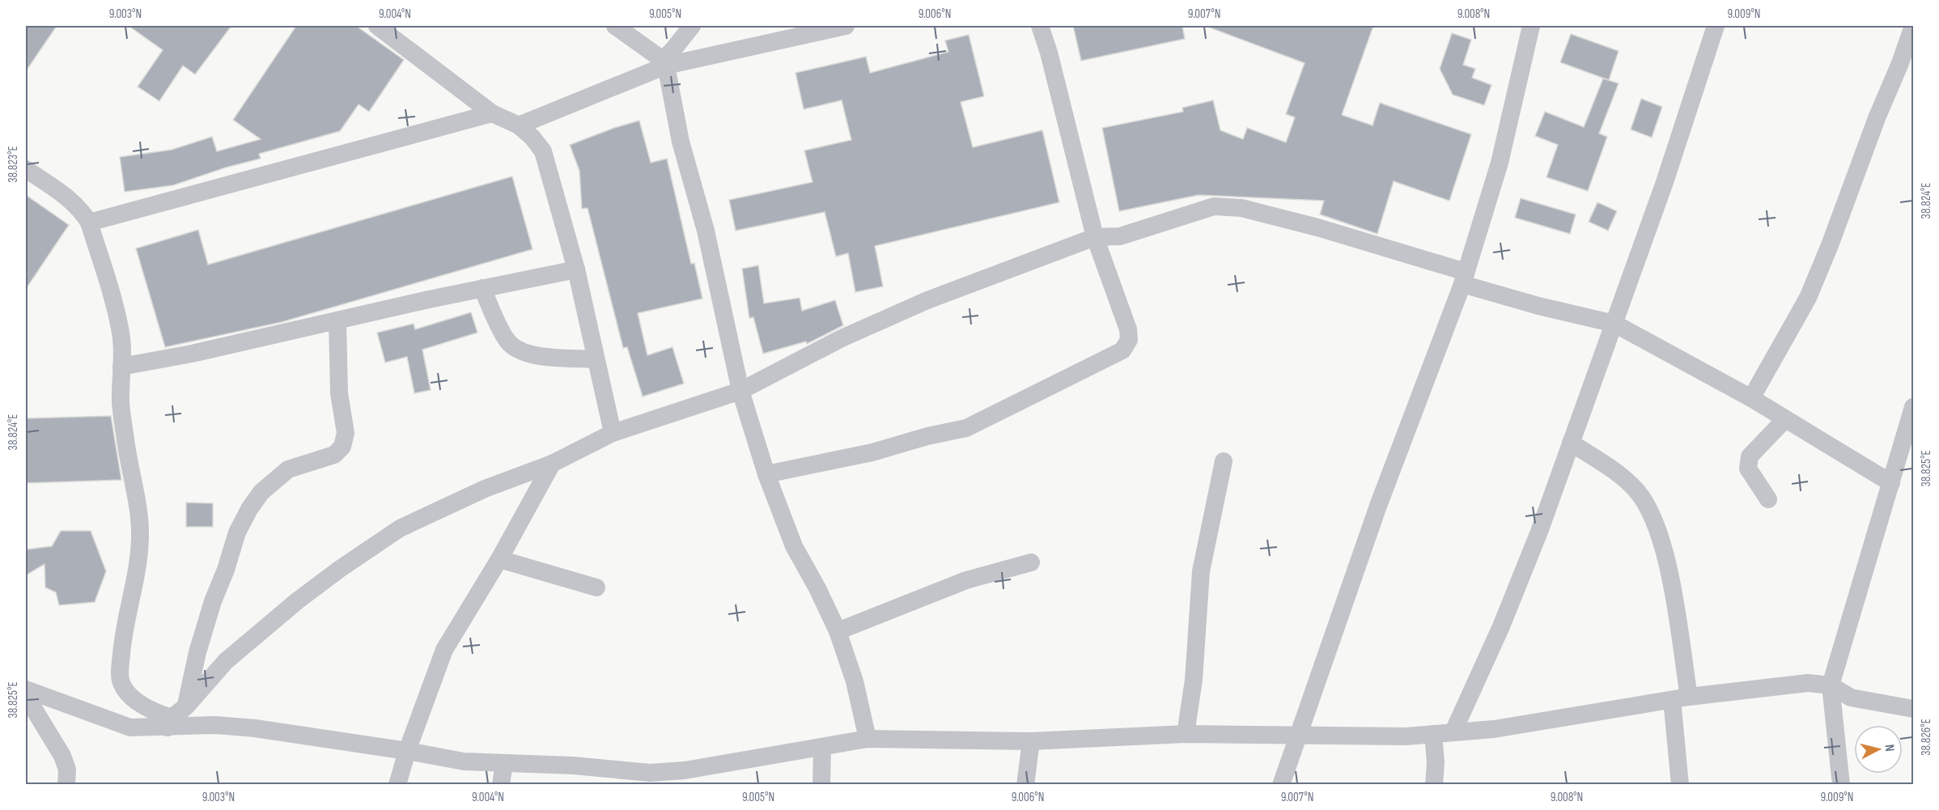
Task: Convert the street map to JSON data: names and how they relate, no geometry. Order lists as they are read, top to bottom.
{
  "north": "right",
  "coordinates": [
    "9.003°N",
    "9.004°N",
    "9.005°N",
    "9.006°N",
    "9.007°N",
    "9.008°N",
    "9.009°N",
    "38.823°E",
    "38.824°E",
    "38.825°E",
    "38.826°E"
  ]
}
